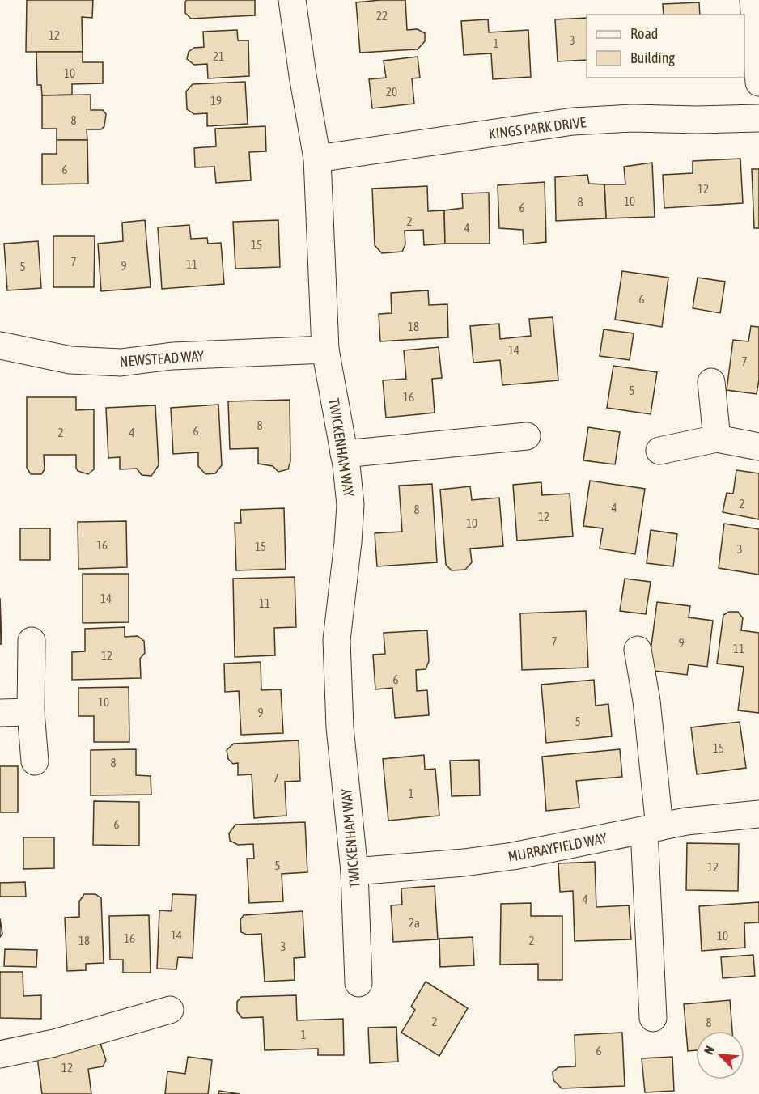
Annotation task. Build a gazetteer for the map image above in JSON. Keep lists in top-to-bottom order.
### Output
{
  "streets": {
    "street": [
      "KINGS PARK DRIVE",
      "NEWSTEAD WAY",
      "TWICKENHAM WAY",
      "MURRAYFIELD WAY"
    ]
  },
  "crossings": [
    ["KINGS PARK DRIVE", "TWICKENHAM WAY"],
    ["NEWSTEAD WAY", "TWICKENHAM WAY"],
    ["TWICKENHAM WAY", "MURRAYFIELD WAY"]
  ],
  "house_numbers": [
    "22",
    "12",
    "3",
    "1",
    "21",
    "10",
    "20",
    "19",
    "8",
    "6",
    "12",
    "10",
    "8",
    "6",
    "2",
    "4",
    "15",
    "7",
    "11",
    "9",
    "5",
    "6",
    "18",
    "14",
    "7",
    "5",
    "16",
    "8",
    "6",
    "2",
    "4",
    "2",
    "4",
    "8",
    "12",
    "10",
    "16",
    "15",
    "3",
    "14",
    "11",
    "7",
    "9",
    "11",
    "12",
    "6",
    "10",
    "9",
    "5",
    "15",
    "8",
    "7",
    "1",
    "6",
    "5",
    "12",
    "4",
    "2a",
    "14",
    "10",
    "16",
    "18",
    "2",
    "3",
    "2",
    "8",
    "1",
    "6",
    "12"
  ],
  "legend": ["Road", "Building"],
  "north": "top left"
}
